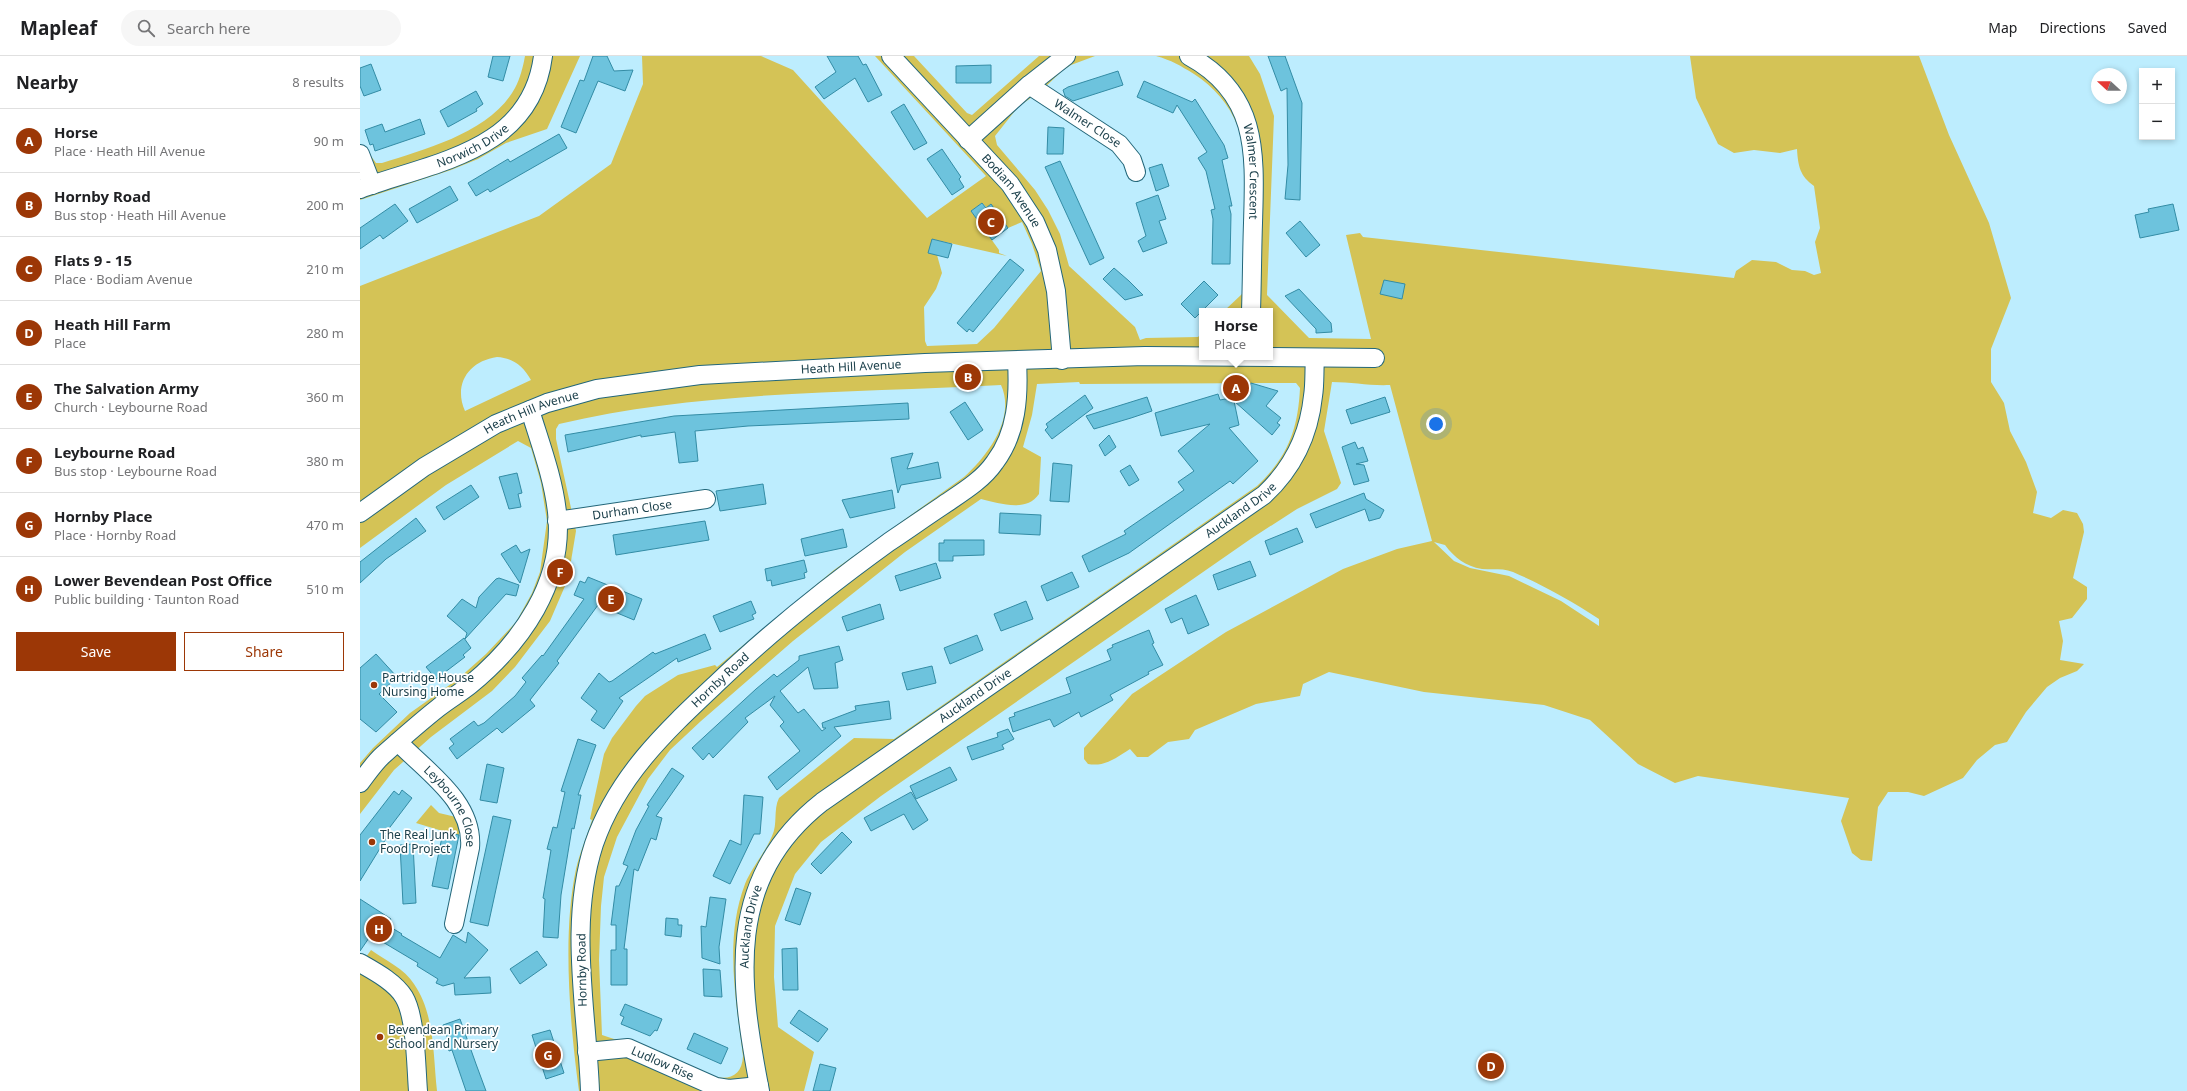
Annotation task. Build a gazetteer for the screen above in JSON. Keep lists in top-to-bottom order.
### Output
{
  "streets": {
    "street": [
      "Walmer Close",
      "Norwich Drive",
      "Walmer Crescent",
      "Bodiam Avenue",
      "Heath Hill Avenue",
      "Durham Close",
      "Auckland Drive",
      "Hornby Road",
      "Leybourne Close",
      "Ludlow Rise"
    ]
  },
  "crossings": [
    ["Bodiam Avenue", "Heath Hill Avenue"],
    ["Heath Hill Avenue", "Auckland Drive"],
    ["Heath Hill Avenue", "Hornby Road"],
    ["Auckland Drive", "Ludlow Rise"],
    ["Hornby Road", "Ludlow Rise"]
  ],
  "places": ["Partridge House Nursing Home", "The Real Junk Food Project", "Bevendean Primary School and Nursery"],
  "north": "left",
  "page": {
    "header": "Mapleaf",
    "search": "Search here",
    "nav": ["Map", "Directions", "Saved"],
    "heading": ["Nearby", "8 results"],
    "map_buttons": ["+", "−"],
    "list": [
      {
        "mark": "A",
        "name": "Horse",
        "note": "Place · Heath Hill Avenue",
        "value": "90 m"
      },
      {
        "mark": "B",
        "name": "Hornby Road",
        "note": "Bus stop · Heath Hill Avenue",
        "value": "200 m"
      },
      {
        "mark": "C",
        "name": "Flats 9 - 15",
        "note": "Place · Bodiam Avenue",
        "value": "210 m"
      },
      {
        "mark": "D",
        "name": "Heath Hill Farm",
        "note": "Place",
        "value": "280 m"
      },
      {
        "mark": "E",
        "name": "The Salvation Army",
        "note": "Church · Leybourne Road",
        "value": "360 m"
      },
      {
        "mark": "F",
        "name": "Leybourne Road",
        "note": "Bus stop · Leybourne Road",
        "value": "380 m"
      },
      {
        "mark": "G",
        "name": "Hornby Place",
        "note": "Place · Hornby Road",
        "value": "470 m"
      },
      {
        "mark": "H",
        "name": "Lower Bevendean Post Office",
        "note": "Public building · Taunton Road",
        "value": "510 m"
      }
    ],
    "pins": [
      "C",
      "B",
      "A",
      "F",
      "E",
      "H",
      "G",
      "D"
    ],
    "popup": ["Horse", "Place"],
    "buttons": ["Save", "Share"]
  }
}
